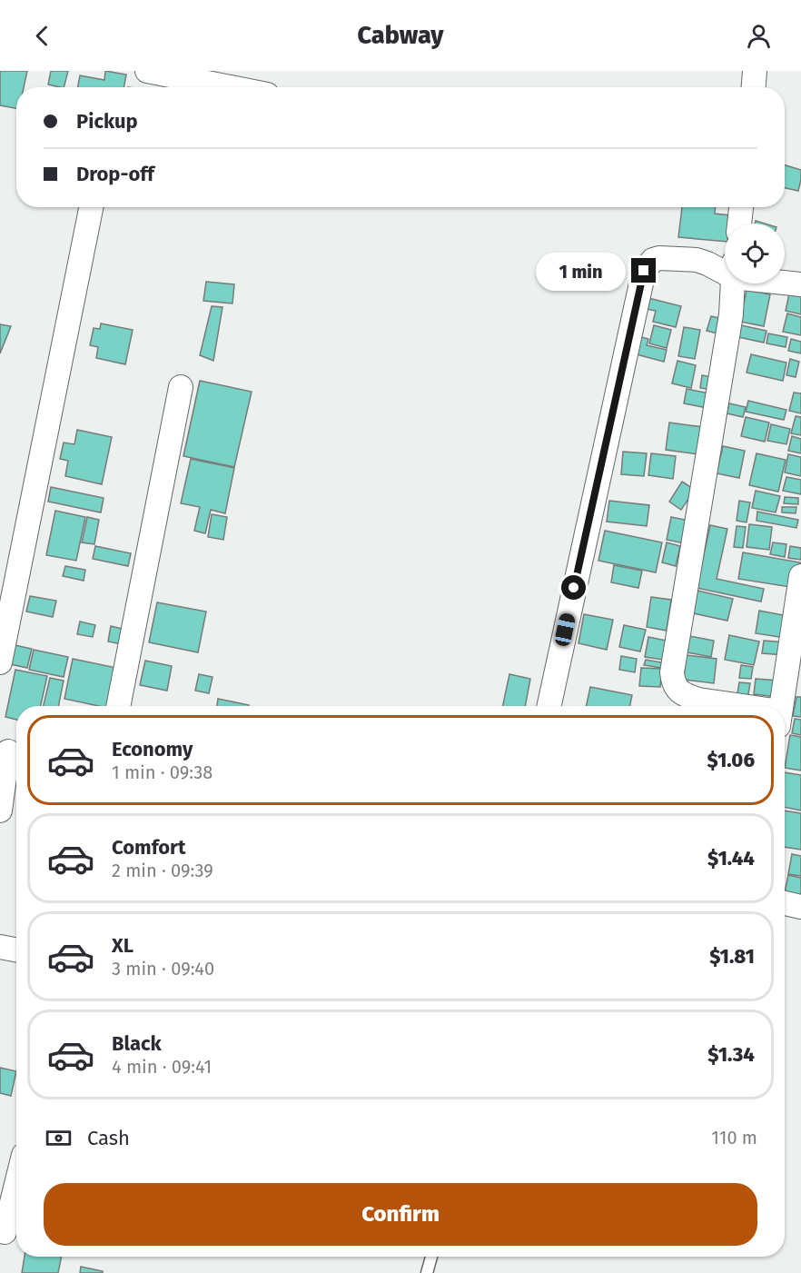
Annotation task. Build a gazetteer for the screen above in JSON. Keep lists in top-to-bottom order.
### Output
{
  "page": {
    "header": "Cabway",
    "banner": ["Pickup", "Drop-off"],
    "bubble": "1 min",
    "list": [
      {
        "name": "Economy",
        "note": "1 min · 09:38",
        "value": "$1.06"
      },
      {
        "name": "Comfort",
        "note": "2 min · 09:39",
        "value": "$1.44"
      },
      {
        "name": "XL",
        "note": "3 min · 09:40",
        "value": "$1.81"
      },
      {
        "name": "Black",
        "note": "4 min · 09:41",
        "value": "$1.34"
      }
    ],
    "pay": ["Cash", "110 m"],
    "buttons": "Confirm"
  }
}
